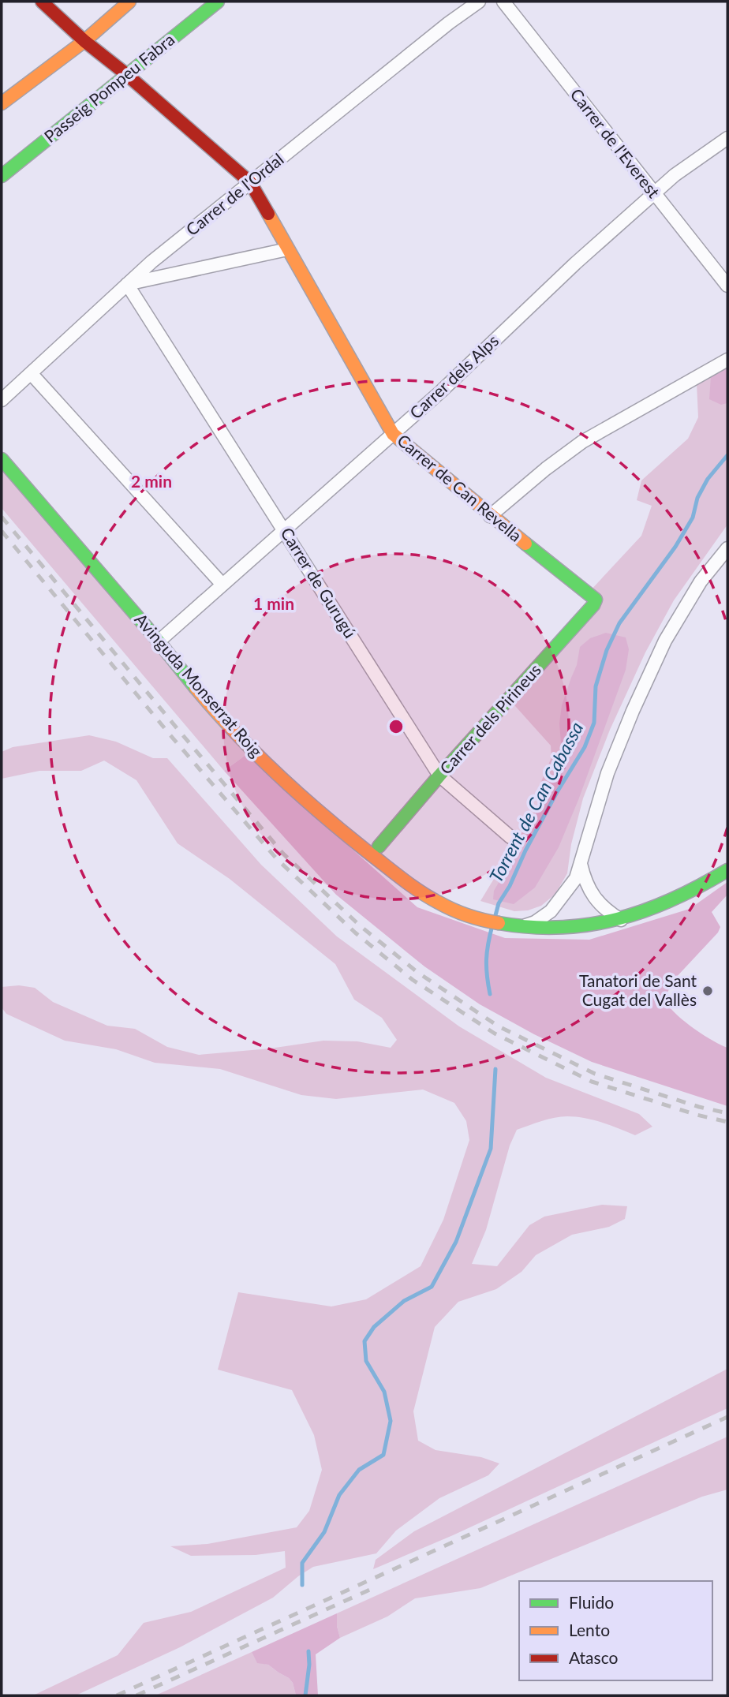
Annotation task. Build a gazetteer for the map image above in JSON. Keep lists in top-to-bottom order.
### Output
{
  "streets": {
    "street": [
      "Passeig Pompeu Fabra",
      "Carrer de l'Everest",
      "Carrer de l'Ordal",
      "Carrer dels Alps",
      "Carrer de Can Revella",
      "Carrer de Gurugú",
      "Avinguda Monserrat Roig",
      "Carrer dels Pirineus"
    ]
  },
  "crossings": [
    ["Passeig Pompeu Fabra", "Carrer de Can Revella"],
    ["Carrer de l'Everest", "Carrer dels Alps"],
    ["Carrer de l'Ordal", "Carrer de Can Revella"],
    ["Carrer de l'Ordal", "Carrer de Gurugú"],
    ["Carrer dels Alps", "Carrer de Can Revella"],
    ["Carrer dels Alps", "Carrer de Gurugú"],
    ["Carrer dels Alps", "Avinguda Monserrat Roig"],
    ["Carrer de Can Revella", "Carrer dels Pirineus"],
    ["Carrer de Gurugú", "Carrer dels Pirineus"]
  ],
  "water": ["Torrent de Can Cabassa"],
  "places": ["Tanatori de Sant Cugat del Vallès"],
  "legend": ["Fluido", "Lento", "Atasco"],
  "rings": ["2 min", "1 min"]
}
